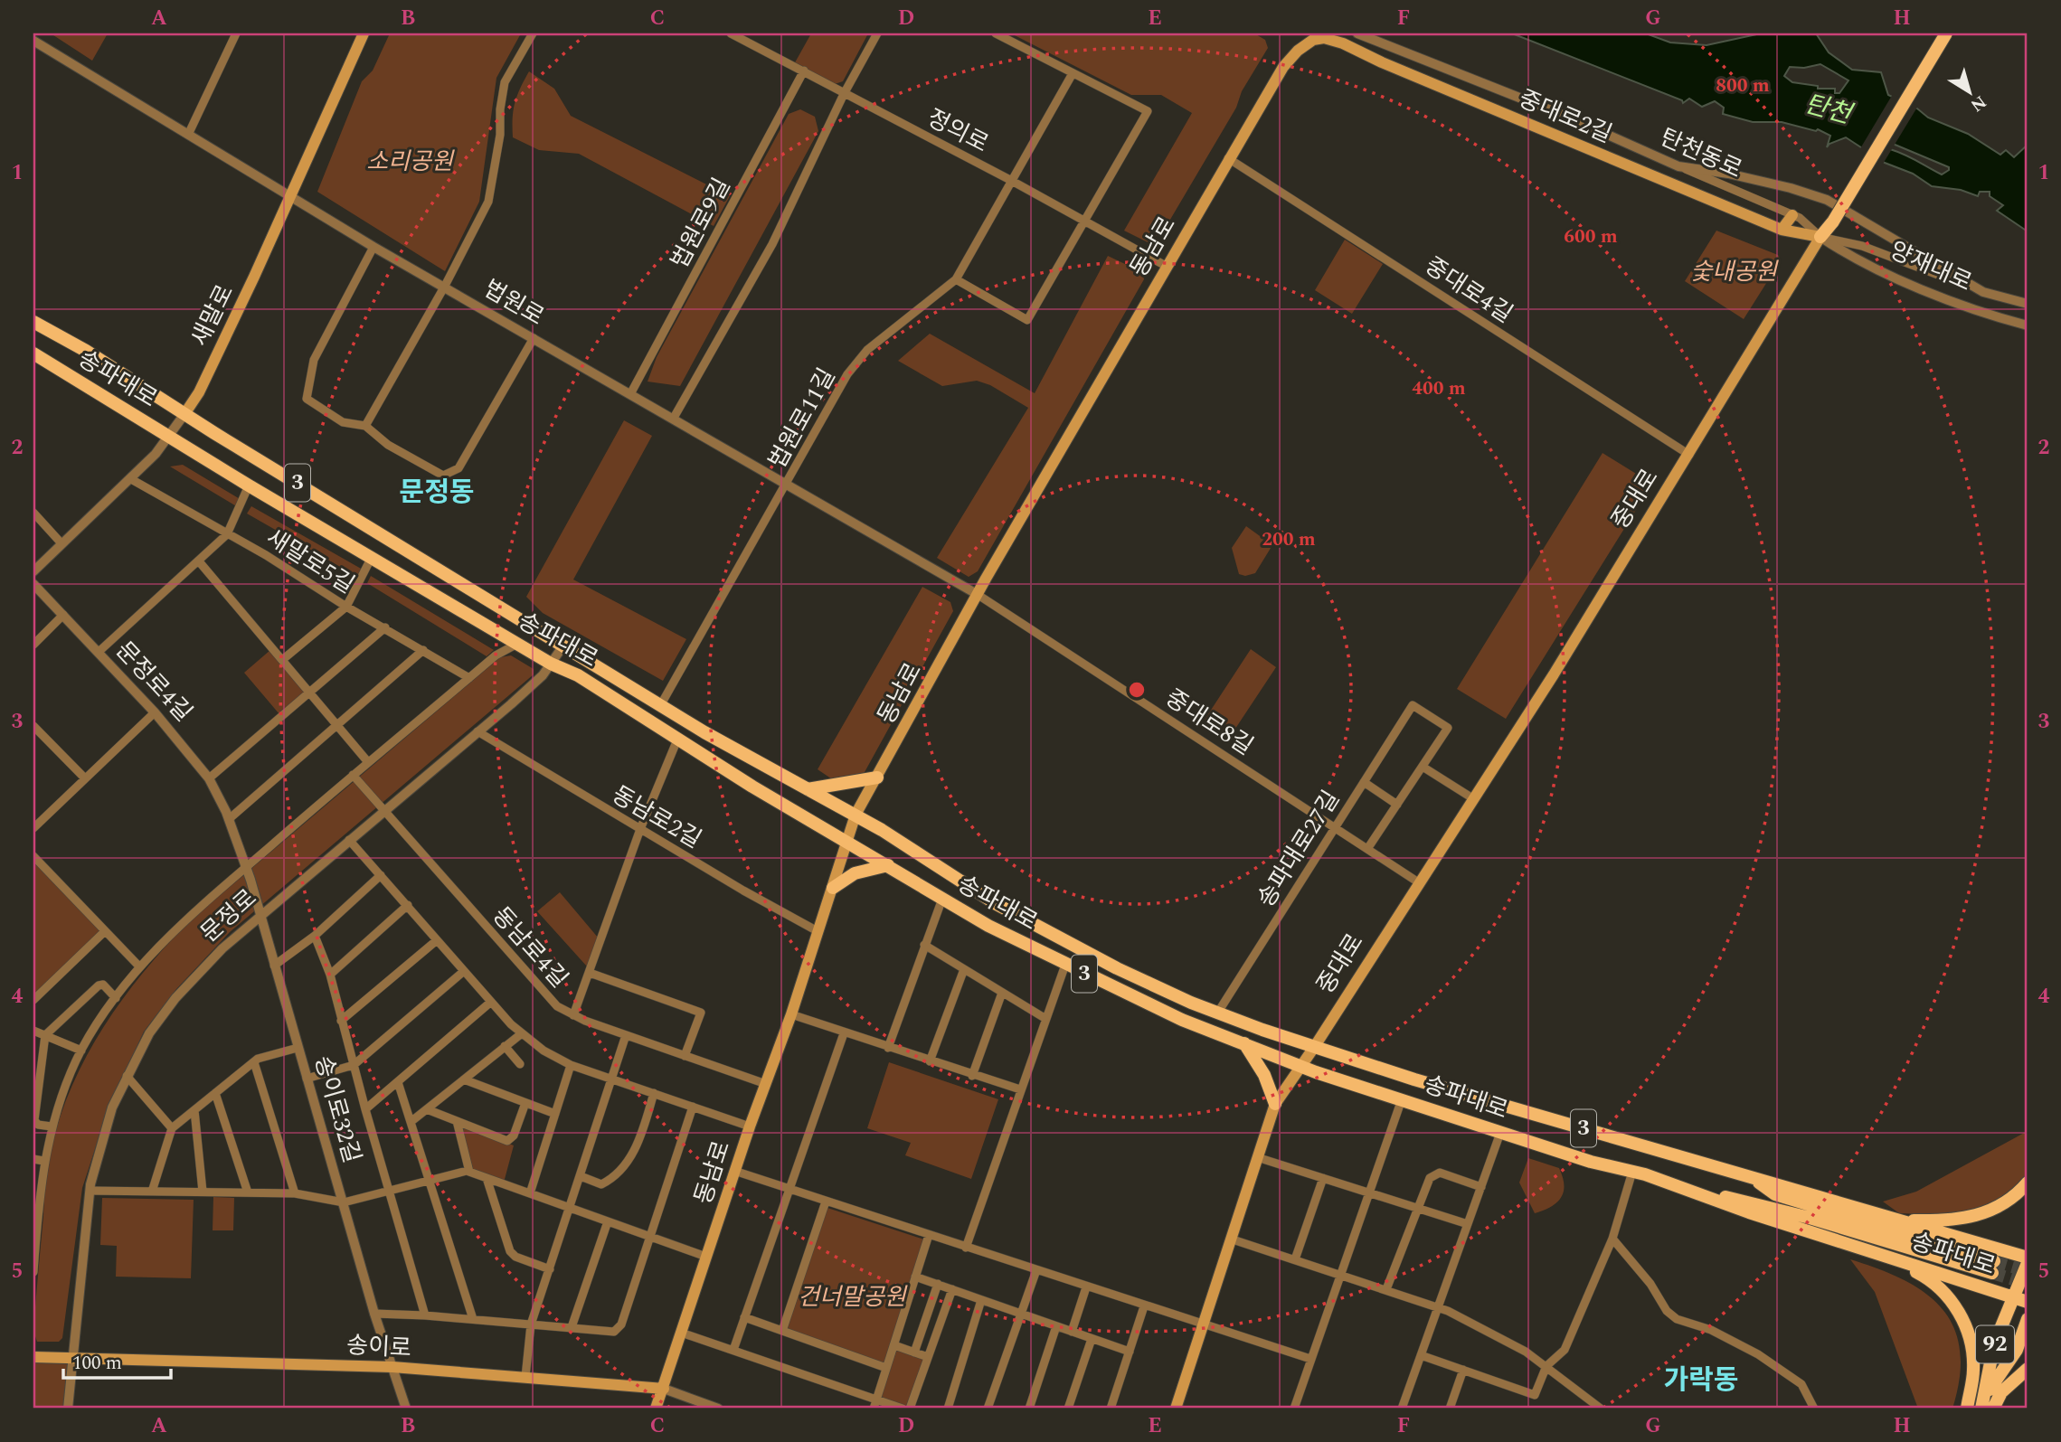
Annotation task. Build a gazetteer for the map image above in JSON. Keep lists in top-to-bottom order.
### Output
{
  "streets": {
    "main road": [
      "중대로2길",
      "동남로",
      "새말로",
      "송파대로",
      "3",
      "중대로",
      "92",
      "송이로"
    ],
    "street": [
      "정의로",
      "탄천동로",
      "법원로9길",
      "양재대로",
      "중대로4길",
      "법원로",
      "법원로11길",
      "새말로5길",
      "문정로4길",
      "중대로8길",
      "동남로2길",
      "송파대로27길",
      "문정로",
      "동남로4길",
      "송이로32길"
    ]
  },
  "crossings": [
    ["중대로2길", "탄천동로"],
    ["중대로2길", "동남로"],
    ["중대로2길", "양재대로"],
    ["중대로2길", "중대로"],
    ["정의로", "법원로9길"],
    ["정의로", "동남로"],
    ["정의로", "법원로11길"],
    ["탄천동로", "양재대로"],
    ["탄천동로", "중대로"],
    ["법원로9길", "법원로"],
    ["동남로", "중대로4길"],
    ["동남로", "법원로"],
    ["동남로", "송파대로"],
    ["동남로", "중대로8길"],
    ["동남로", "동남로2길"],
    ["동남로", "동남로4길"],
    ["동남로", "송이로"],
    ["양재대로", "중대로"],
    ["중대로4길", "중대로"],
    ["법원로", "새말로"],
    ["법원로", "법원로11길"],
    ["법원로", "중대로8길"],
    ["새말로", "송파대로"],
    ["새말로", "새말로5길"],
    ["송파대로", "법원로11길"],
    ["송파대로", "3"],
    ["송파대로", "중대로"],
    ["송파대로", "송파대로27길"],
    ["송파대로", "문정로"],
    ["송파대로", "92"],
    ["중대로", "중대로8길"],
    ["문정로4길", "문정로"],
    ["문정로4길", "송이로32길"],
    ["중대로8길", "송파대로27길"],
    ["동남로2길", "문정로"],
    ["문정로", "동남로4길"],
    ["문정로", "송이로32길"],
    ["문정로", "송이로"],
    ["송이로32길", "송이로"]
  ],
  "districts": ["문정동", "가락동"],
  "water": ["탄천"],
  "parks": ["소리공원", "숯내공원", "건너말공원"],
  "scale_bar": "100 m",
  "north": "bottom right",
  "grid": {
    "columns": [
      "A",
      "B",
      "C",
      "D",
      "E",
      "F",
      "G",
      "H"
    ],
    "rows": [
      "1",
      "2",
      "3",
      "4",
      "5"
    ]
  },
  "rings": [
    "800 m",
    "600 m",
    "400 m",
    "200 m"
  ]
}
